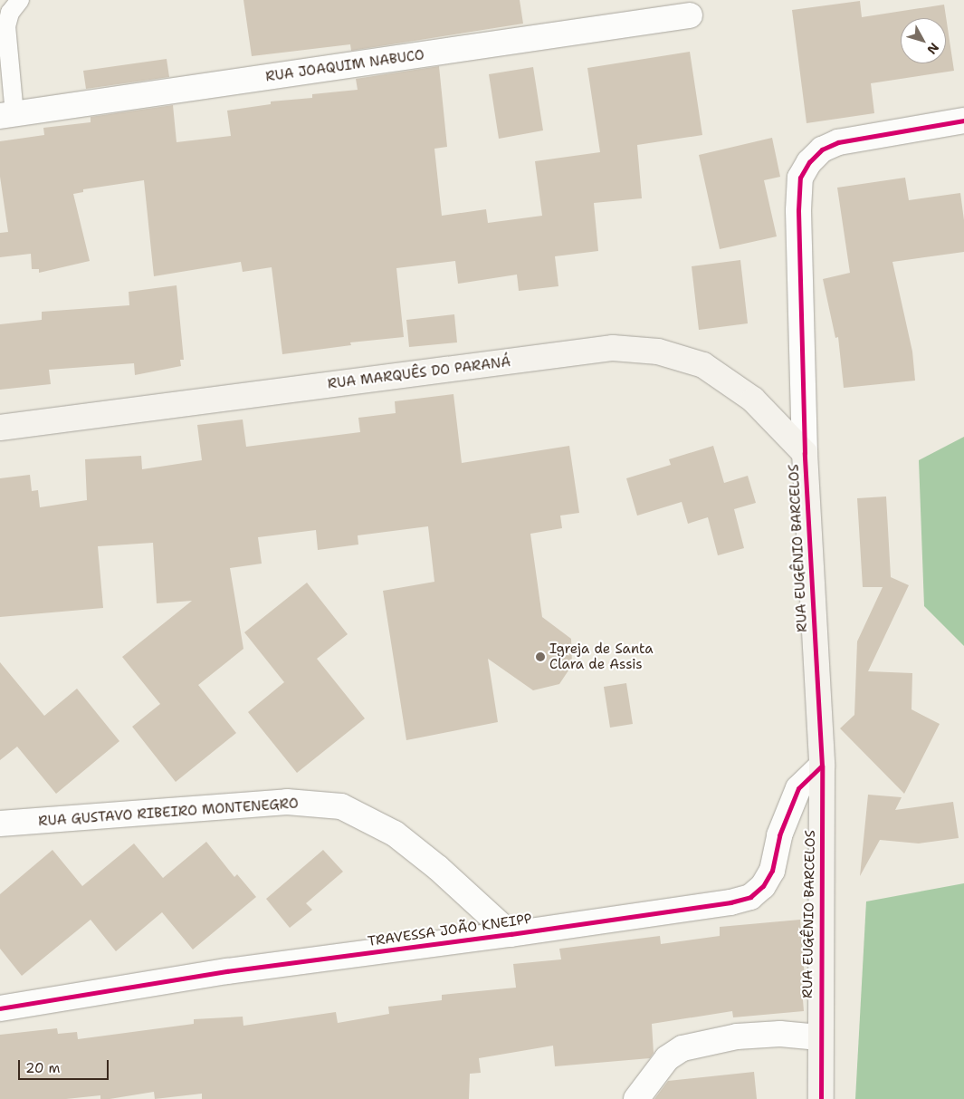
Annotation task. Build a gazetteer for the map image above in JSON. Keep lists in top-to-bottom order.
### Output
{
  "streets": {
    "street": [
      "RUA JOAQUIM NABUCO",
      "RUA MARQUÊS DO PARANÁ",
      "RUA EUGÊNIO BARCELOS",
      "RUA GUSTAVO RIBEIRO MONTENEGRO",
      "TRAVESSA JOÃO KNEIPP"
    ]
  },
  "crossings": [
    ["RUA MARQUÊS DO PARANÁ", "RUA EUGÊNIO BARCELOS"],
    ["RUA EUGÊNIO BARCELOS", "TRAVESSA JOÃO KNEIPP"],
    ["RUA GUSTAVO RIBEIRO MONTENEGRO", "TRAVESSA JOÃO KNEIPP"]
  ],
  "places": ["Igreja de Santa Clara de Assis"],
  "scale_bar": "20 m",
  "north": "bottom right"
}
